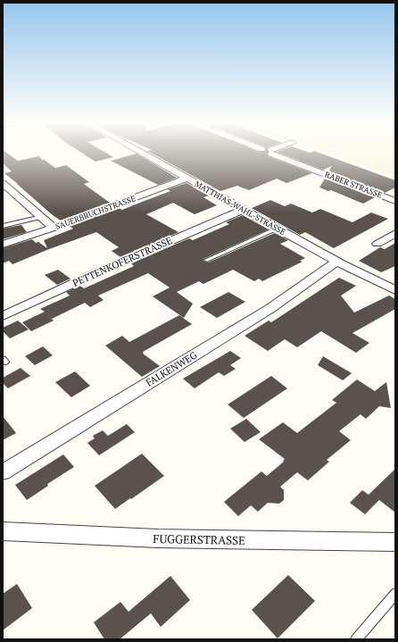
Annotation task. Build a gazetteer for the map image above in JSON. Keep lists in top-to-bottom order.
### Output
{
  "streets": {
    "street": [
      "RABER STRASSE",
      "MATTHIAS-WAHL-STRASSE",
      "SAUERBRUCHSTRASSE",
      "PETTENKOFERSTRASSE",
      "FALKENWEG",
      "FUGGERSTRASSE"
    ]
  },
  "crossings": [
    ["MATTHIAS-WAHL-STRASSE", "SAUERBRUCHSTRASSE"],
    ["MATTHIAS-WAHL-STRASSE", "PETTENKOFERSTRASSE"],
    ["MATTHIAS-WAHL-STRASSE", "FALKENWEG"]
  ]
}
